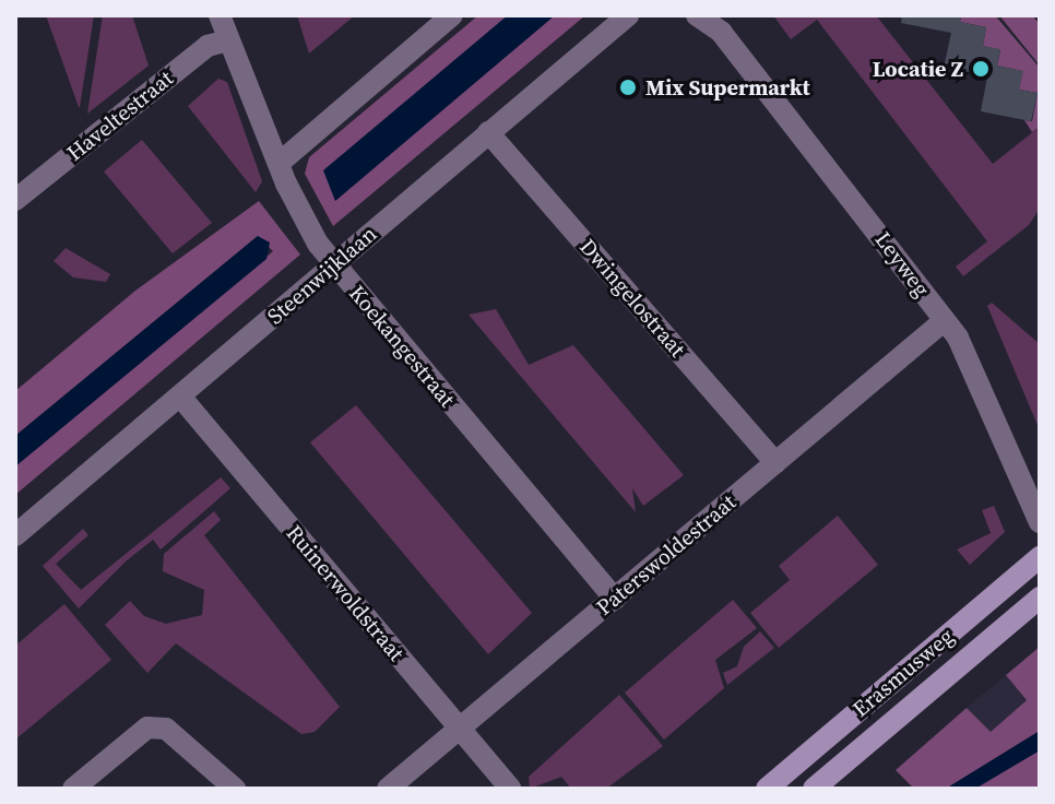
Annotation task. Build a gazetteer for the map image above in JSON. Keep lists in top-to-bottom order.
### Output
{
  "streets": {
    "main road": ["Erasmusweg"],
    "street": [
      "Haveltestraat",
      "Leyweg",
      "Steenwijklaan",
      "Dwingelostraat",
      "Koekangestraat",
      "Paterswoldestraat",
      "Ruinerwoldstraat"
    ]
  },
  "crossings": [
    ["Haveltestraat", "Koekangestraat"],
    ["Leyweg", "Paterswoldestraat"],
    ["Steenwijklaan", "Dwingelostraat"],
    ["Steenwijklaan", "Koekangestraat"],
    ["Steenwijklaan", "Ruinerwoldstraat"],
    ["Dwingelostraat", "Paterswoldestraat"],
    ["Koekangestraat", "Paterswoldestraat"],
    ["Paterswoldestraat", "Ruinerwoldstraat"]
  ],
  "places": ["Locatie Z", "Mix Supermarkt"]
}
